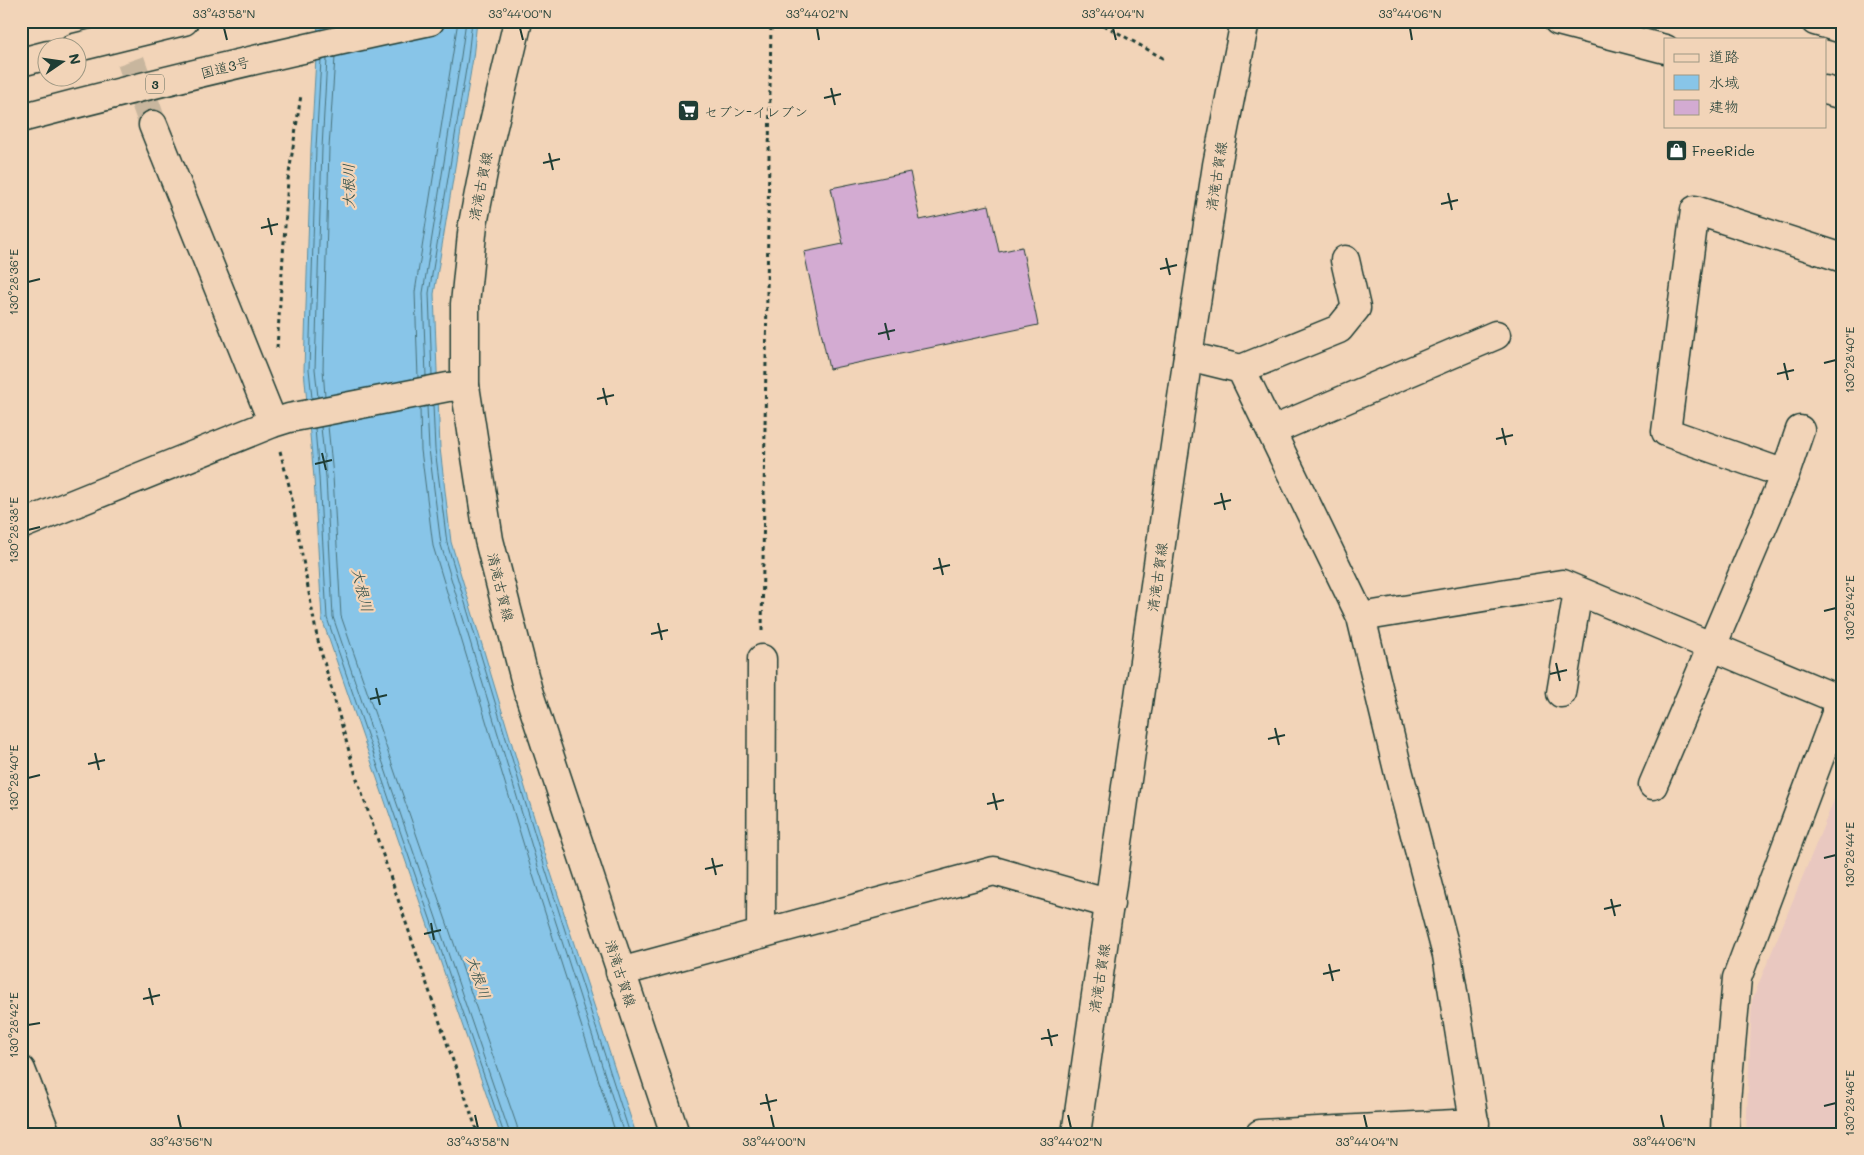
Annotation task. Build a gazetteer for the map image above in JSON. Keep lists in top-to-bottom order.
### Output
{
  "streets": {
    "main road": ["国道3号", "3", "清滝古賀線"]
  },
  "water": ["大根川"],
  "places": {
    "supermarket": ["セブン-イレブン"],
    "shop": ["FreeRide"]
  },
  "legend": ["道路", "水域", "建物"],
  "north": "right",
  "coordinates": [
    "33°43'58\"N",
    "33°44'00\"N",
    "33°44'02\"N",
    "33°44'04\"N",
    "33°44'06\"N",
    "130°28'36\"E",
    "130°28'40\"E",
    "130°28'38\"E",
    "130°28'42\"E",
    "130°28'44\"E",
    "130°28'46\"E",
    "33°43'56\"N"
  ]
}
